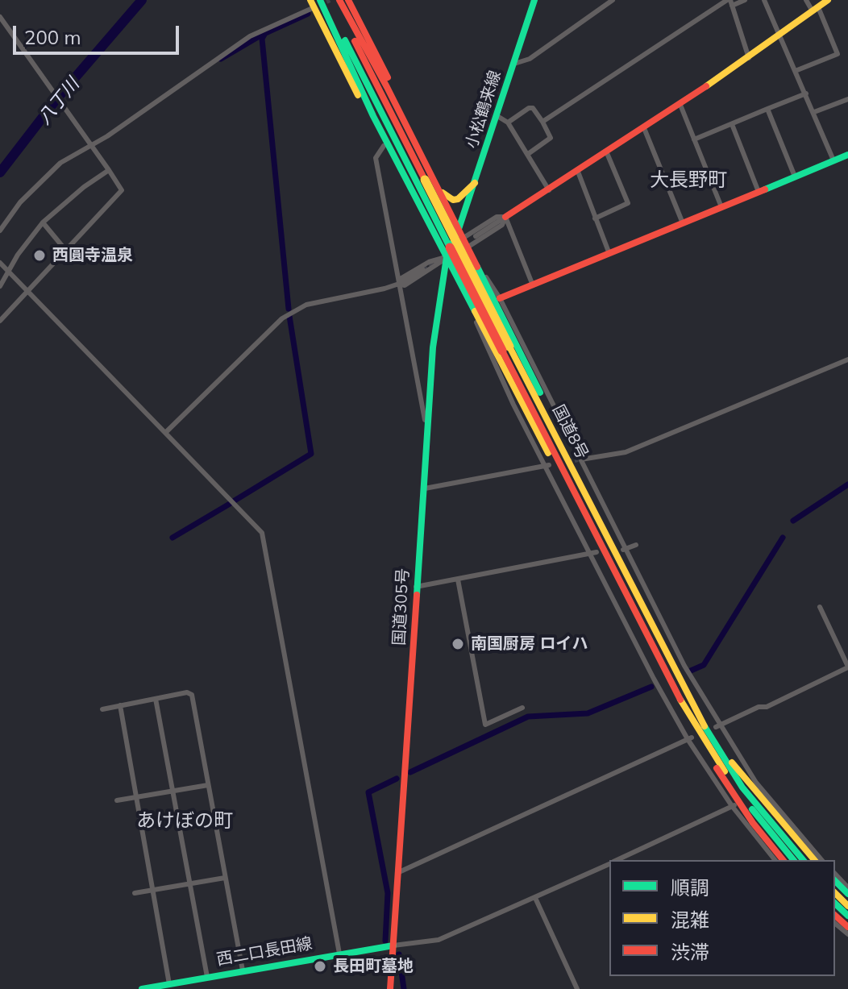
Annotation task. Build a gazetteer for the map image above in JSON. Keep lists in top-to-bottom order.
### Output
{
  "streets": {
    "main road": [
      "小松鶴来線",
      "国道8号",
      "国道305号",
      "西二口長田線"
    ]
  },
  "crossings": [
    ["小松鶴来線", "国道305号"],
    ["国道305号", "西二口長田線"]
  ],
  "districts": ["大長野町", "あけぼの町"],
  "water": ["八丁川"],
  "places": ["西圓寺温泉", "南国厨房 ロイハ", "長田町墓地"],
  "legend": ["順調", "混雑", "渋滞"],
  "scale_bar": "200 m"
}
